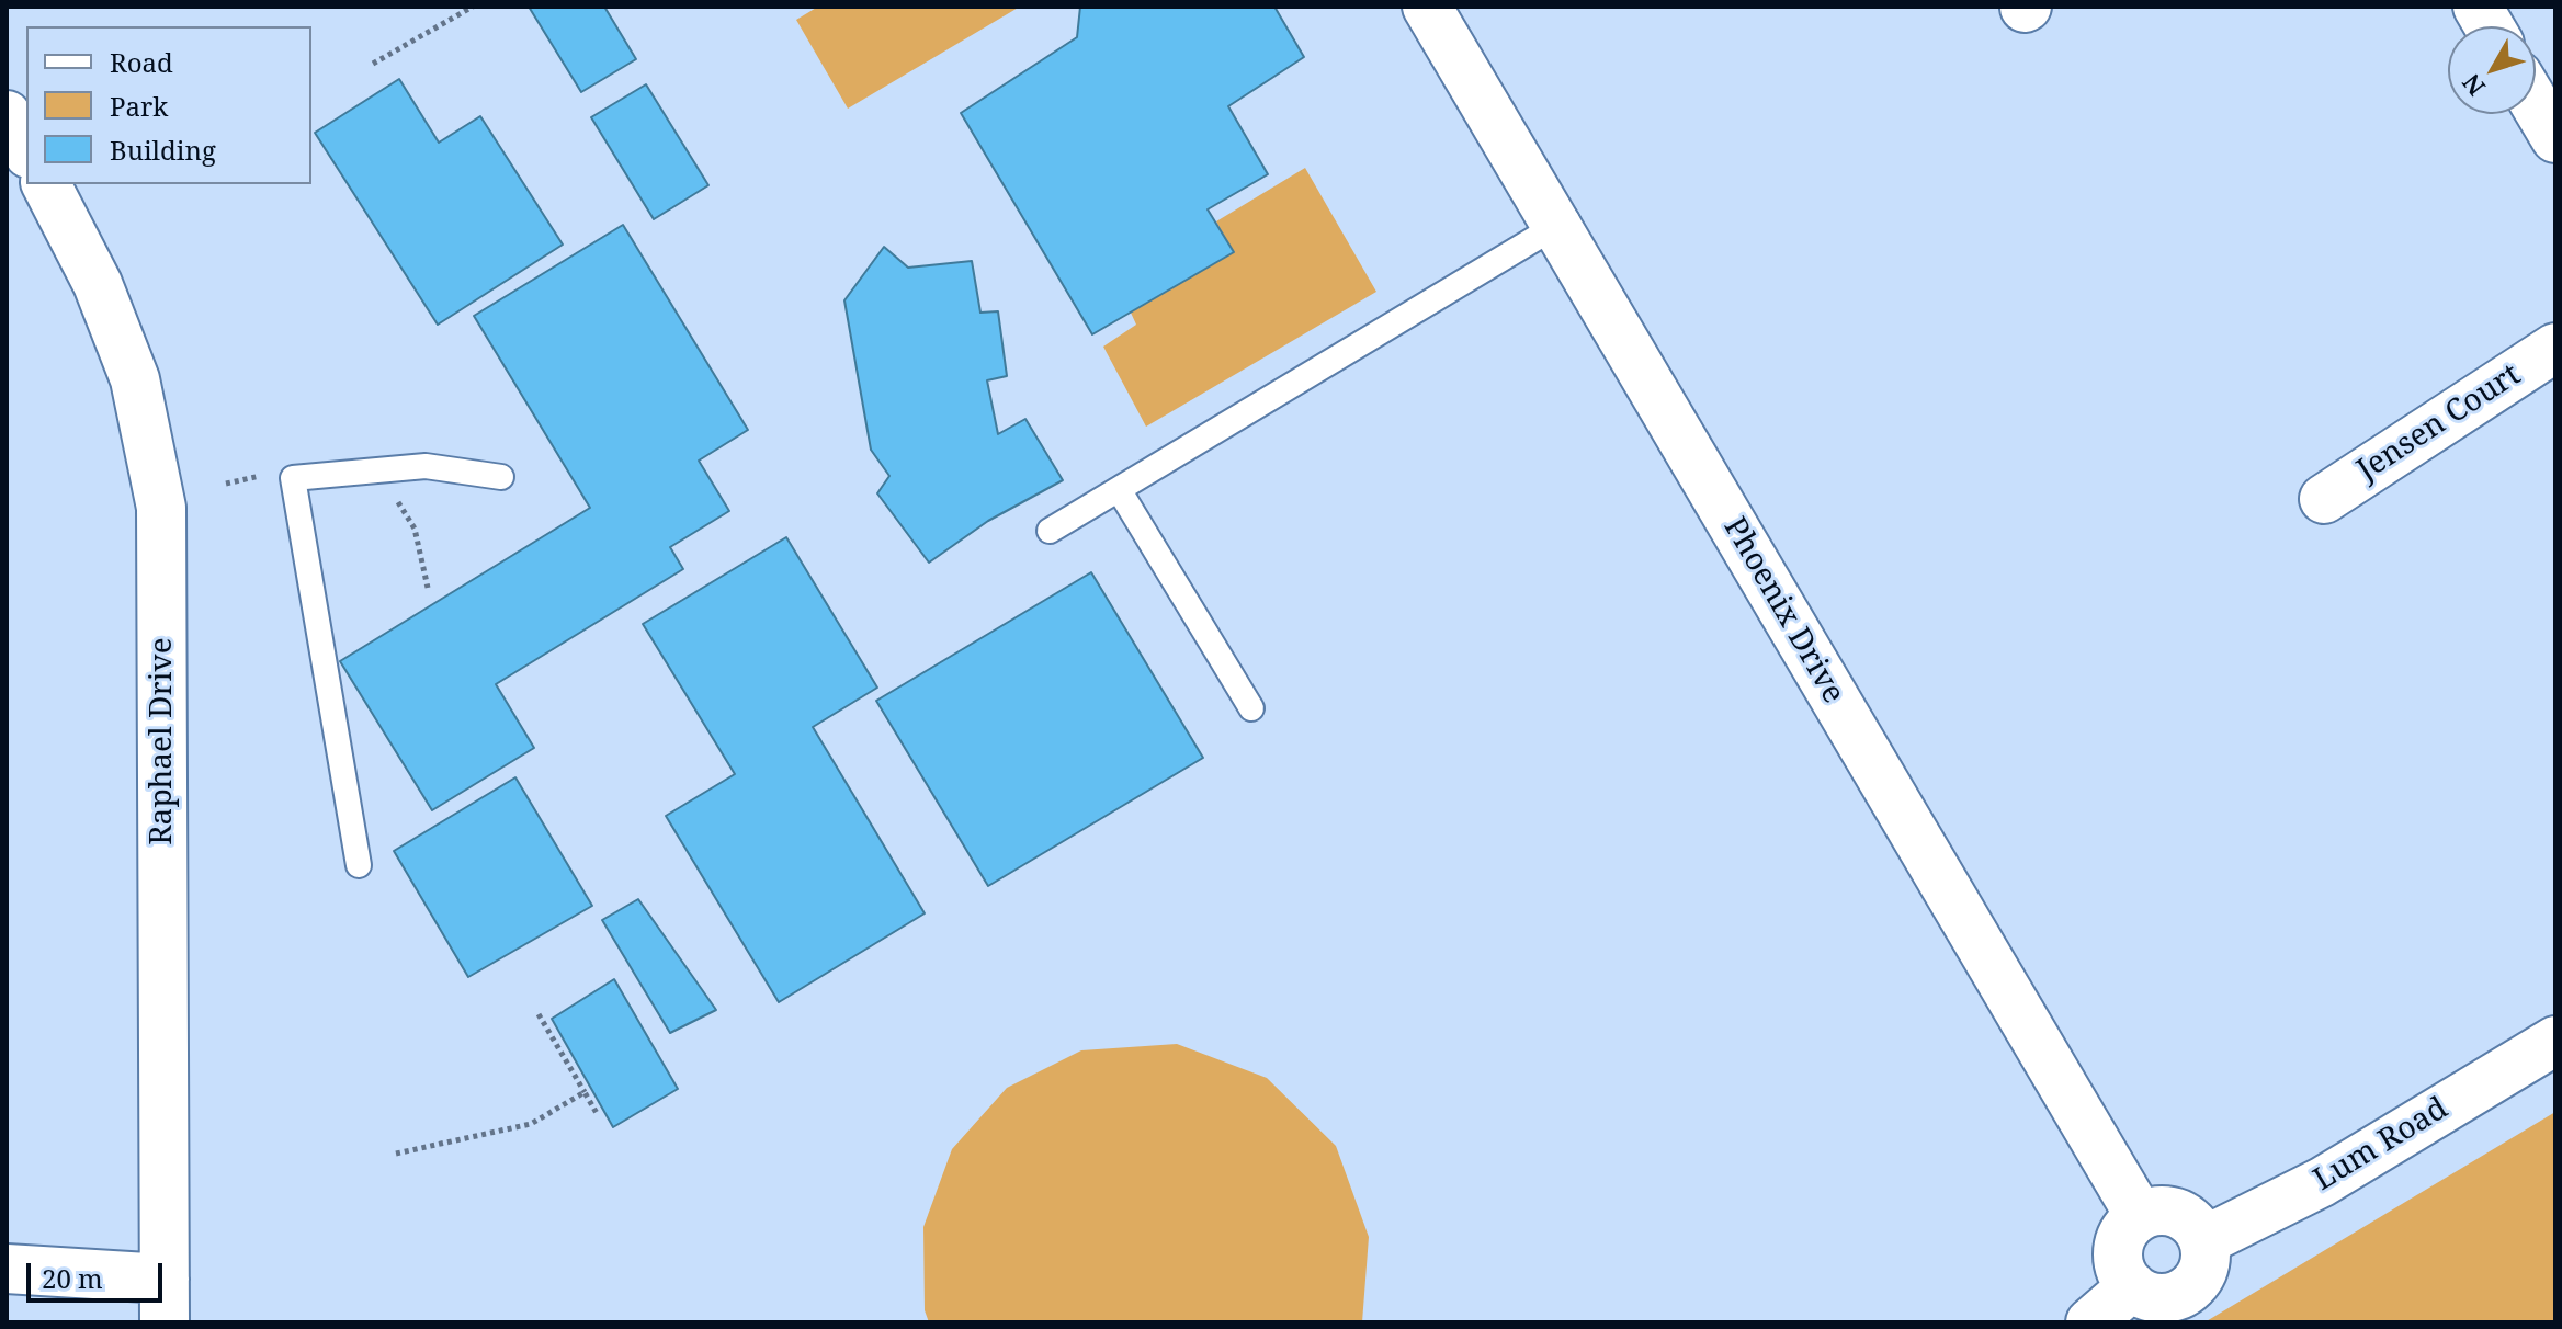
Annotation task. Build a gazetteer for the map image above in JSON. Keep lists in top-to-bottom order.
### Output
{
  "streets": {
    "street": [
      "Jensen Court",
      "Phoenix Drive",
      "Raphael Drive",
      "Lum Road"
    ]
  },
  "crossings": [
    ["Phoenix Drive", "Lum Road"]
  ],
  "legend": ["Road", "Park", "Building"],
  "scale_bar": "20 m",
  "north": "bottom left"
}
